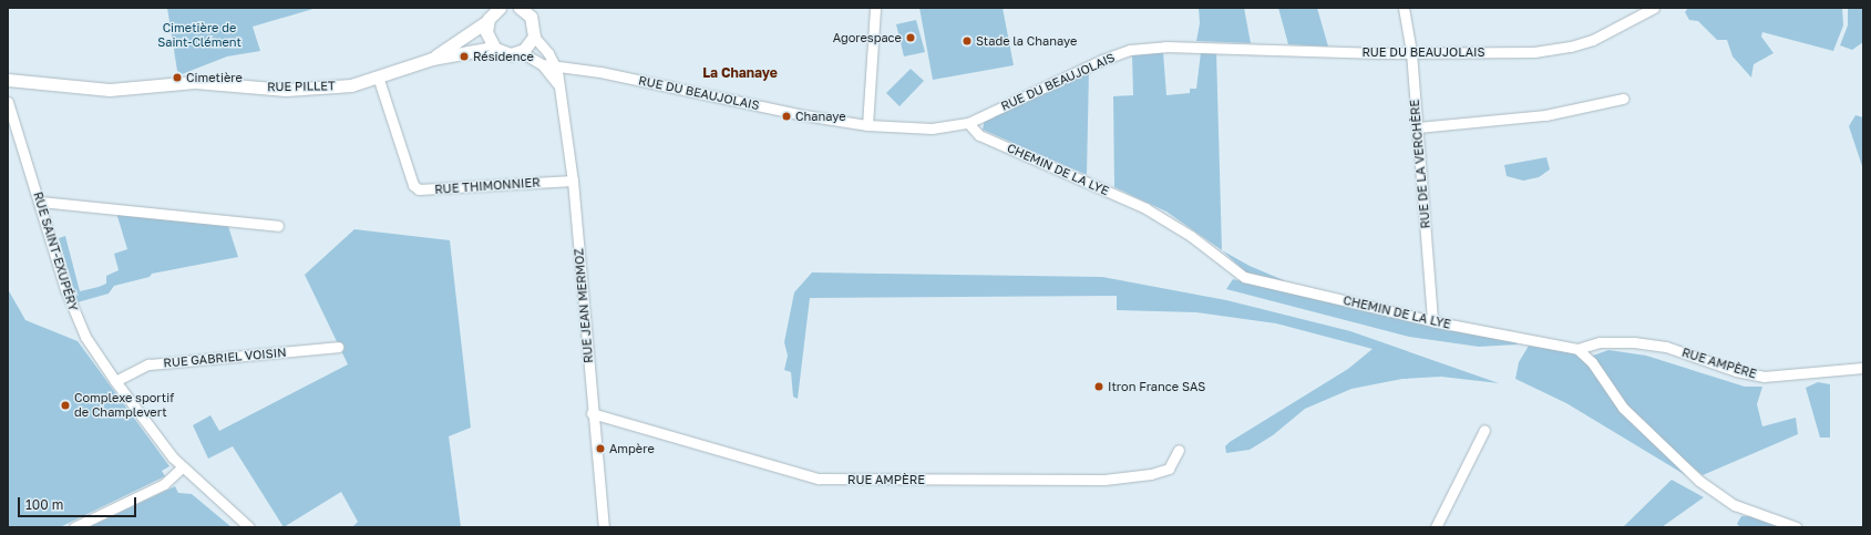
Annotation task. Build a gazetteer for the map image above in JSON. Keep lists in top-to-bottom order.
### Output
{
  "streets": {
    "street": [
      "RUE DU BEAUJOLAIS",
      "RUE PILLET",
      "RUE DE LA VERCHÈRE",
      "CHEMIN DE LA LYE",
      "RUE THIMONNIER",
      "RUE SAINT-EXUPÉRY",
      "RUE JEAN MERMOZ",
      "RUE GABRIEL VOISIN",
      "RUE AMPÈRE"
    ]
  },
  "crossings": [
    ["RUE DU BEAUJOLAIS", "RUE DE LA VERCHÈRE"],
    ["RUE DU BEAUJOLAIS", "CHEMIN DE LA LYE"],
    ["RUE DU BEAUJOLAIS", "RUE JEAN MERMOZ"],
    ["RUE PILLET", "RUE THIMONNIER"],
    ["RUE DE LA VERCHÈRE", "CHEMIN DE LA LYE"],
    ["CHEMIN DE LA LYE", "RUE AMPÈRE"],
    ["RUE THIMONNIER", "RUE JEAN MERMOZ"],
    ["RUE SAINT-EXUPÉRY", "RUE GABRIEL VOISIN"],
    ["RUE JEAN MERMOZ", "RUE AMPÈRE"]
  ],
  "districts": ["La Chanaye"],
  "parks": ["Cimetière de Saint-Clément"],
  "places": [
    "Agorespace",
    "Stade la Chanaye",
    "Résidence",
    "Cimetière",
    "Chanaye",
    "Itron France SAS",
    "Complexe sportif de Champlevert",
    "Ampère"
  ],
  "scale_bar": "100 m"
}
